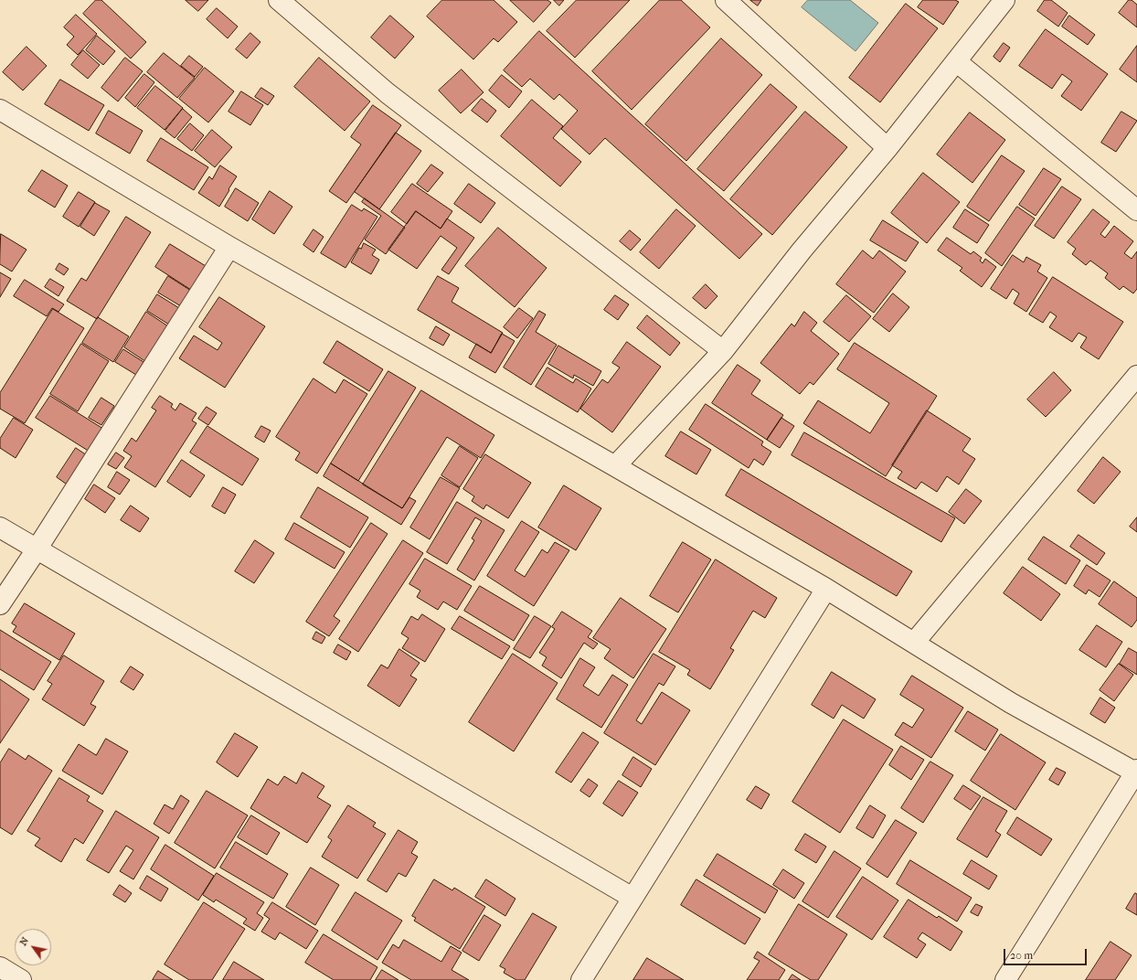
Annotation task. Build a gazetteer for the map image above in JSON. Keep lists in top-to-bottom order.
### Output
{
  "scale_bar": "20 m",
  "north": "top left"
}
